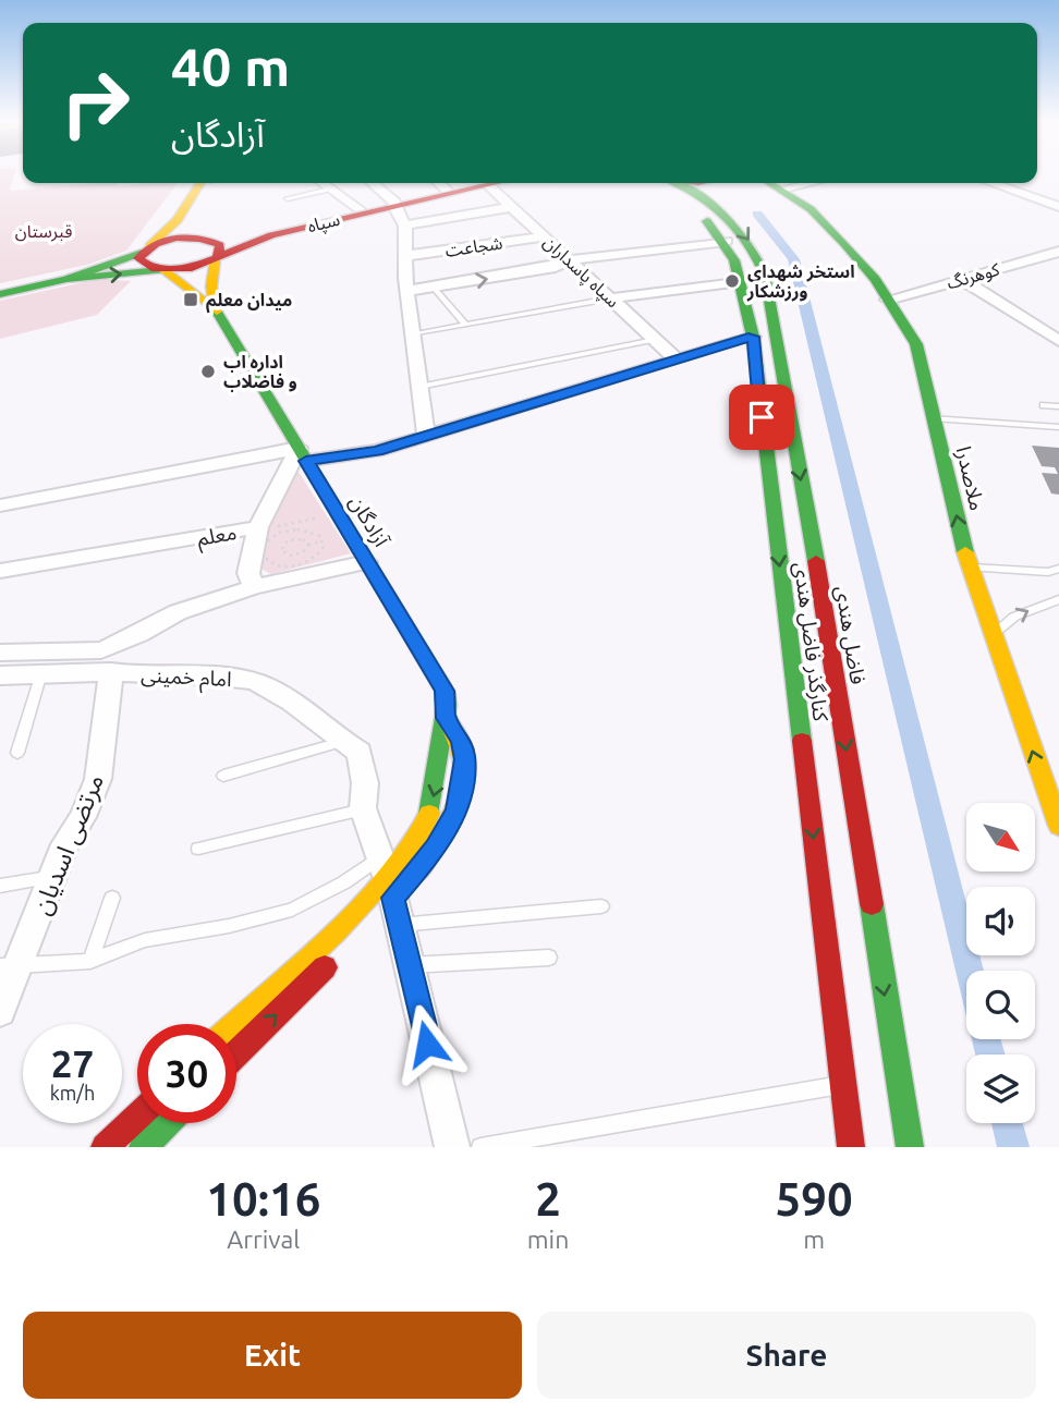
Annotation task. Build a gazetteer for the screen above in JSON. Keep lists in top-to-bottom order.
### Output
{
  "streets": {
    "main road": [
      "سپاه",
      "ملاصدرا",
      "آزادگان",
      "فاضل هندی",
      "کنارگذر فاضل هندی"
    ],
    "street": [
      "شجاعت",
      "سپاه پاسداران",
      "کوهرنگ",
      "معلم",
      "امام خمینی",
      "مرتضی اسدیان"
    ]
  },
  "crossings": [
    ["شجاعت", "سپاه پاسداران"],
    ["کوهرنگ", "ملاصدرا"],
    ["آزادگان", "امام خمینی"],
    ["امام خمینی", "مرتضی اسدیان"]
  ],
  "one_way": ["ملاصدرا", "فاضل هندی", "کنارگذر فاضل هندی"],
  "parks": ["قبرستان"],
  "places": {
    "other": ["استخر شهدای ورزشکار", "اداره اب و فاضلاب"],
    "transit": ["میدان معلم"]
  },
  "north": "bottom right",
  "page": {
    "turn": ["40 m", "آزادگان"],
    "speed": "27 km/h",
    "limit": "30",
    "eta": [
      "10:16",
      "Arrival",
      "2",
      "min",
      "590",
      "m"
    ],
    "buttons": ["Exit", "Share"]
  }
}
